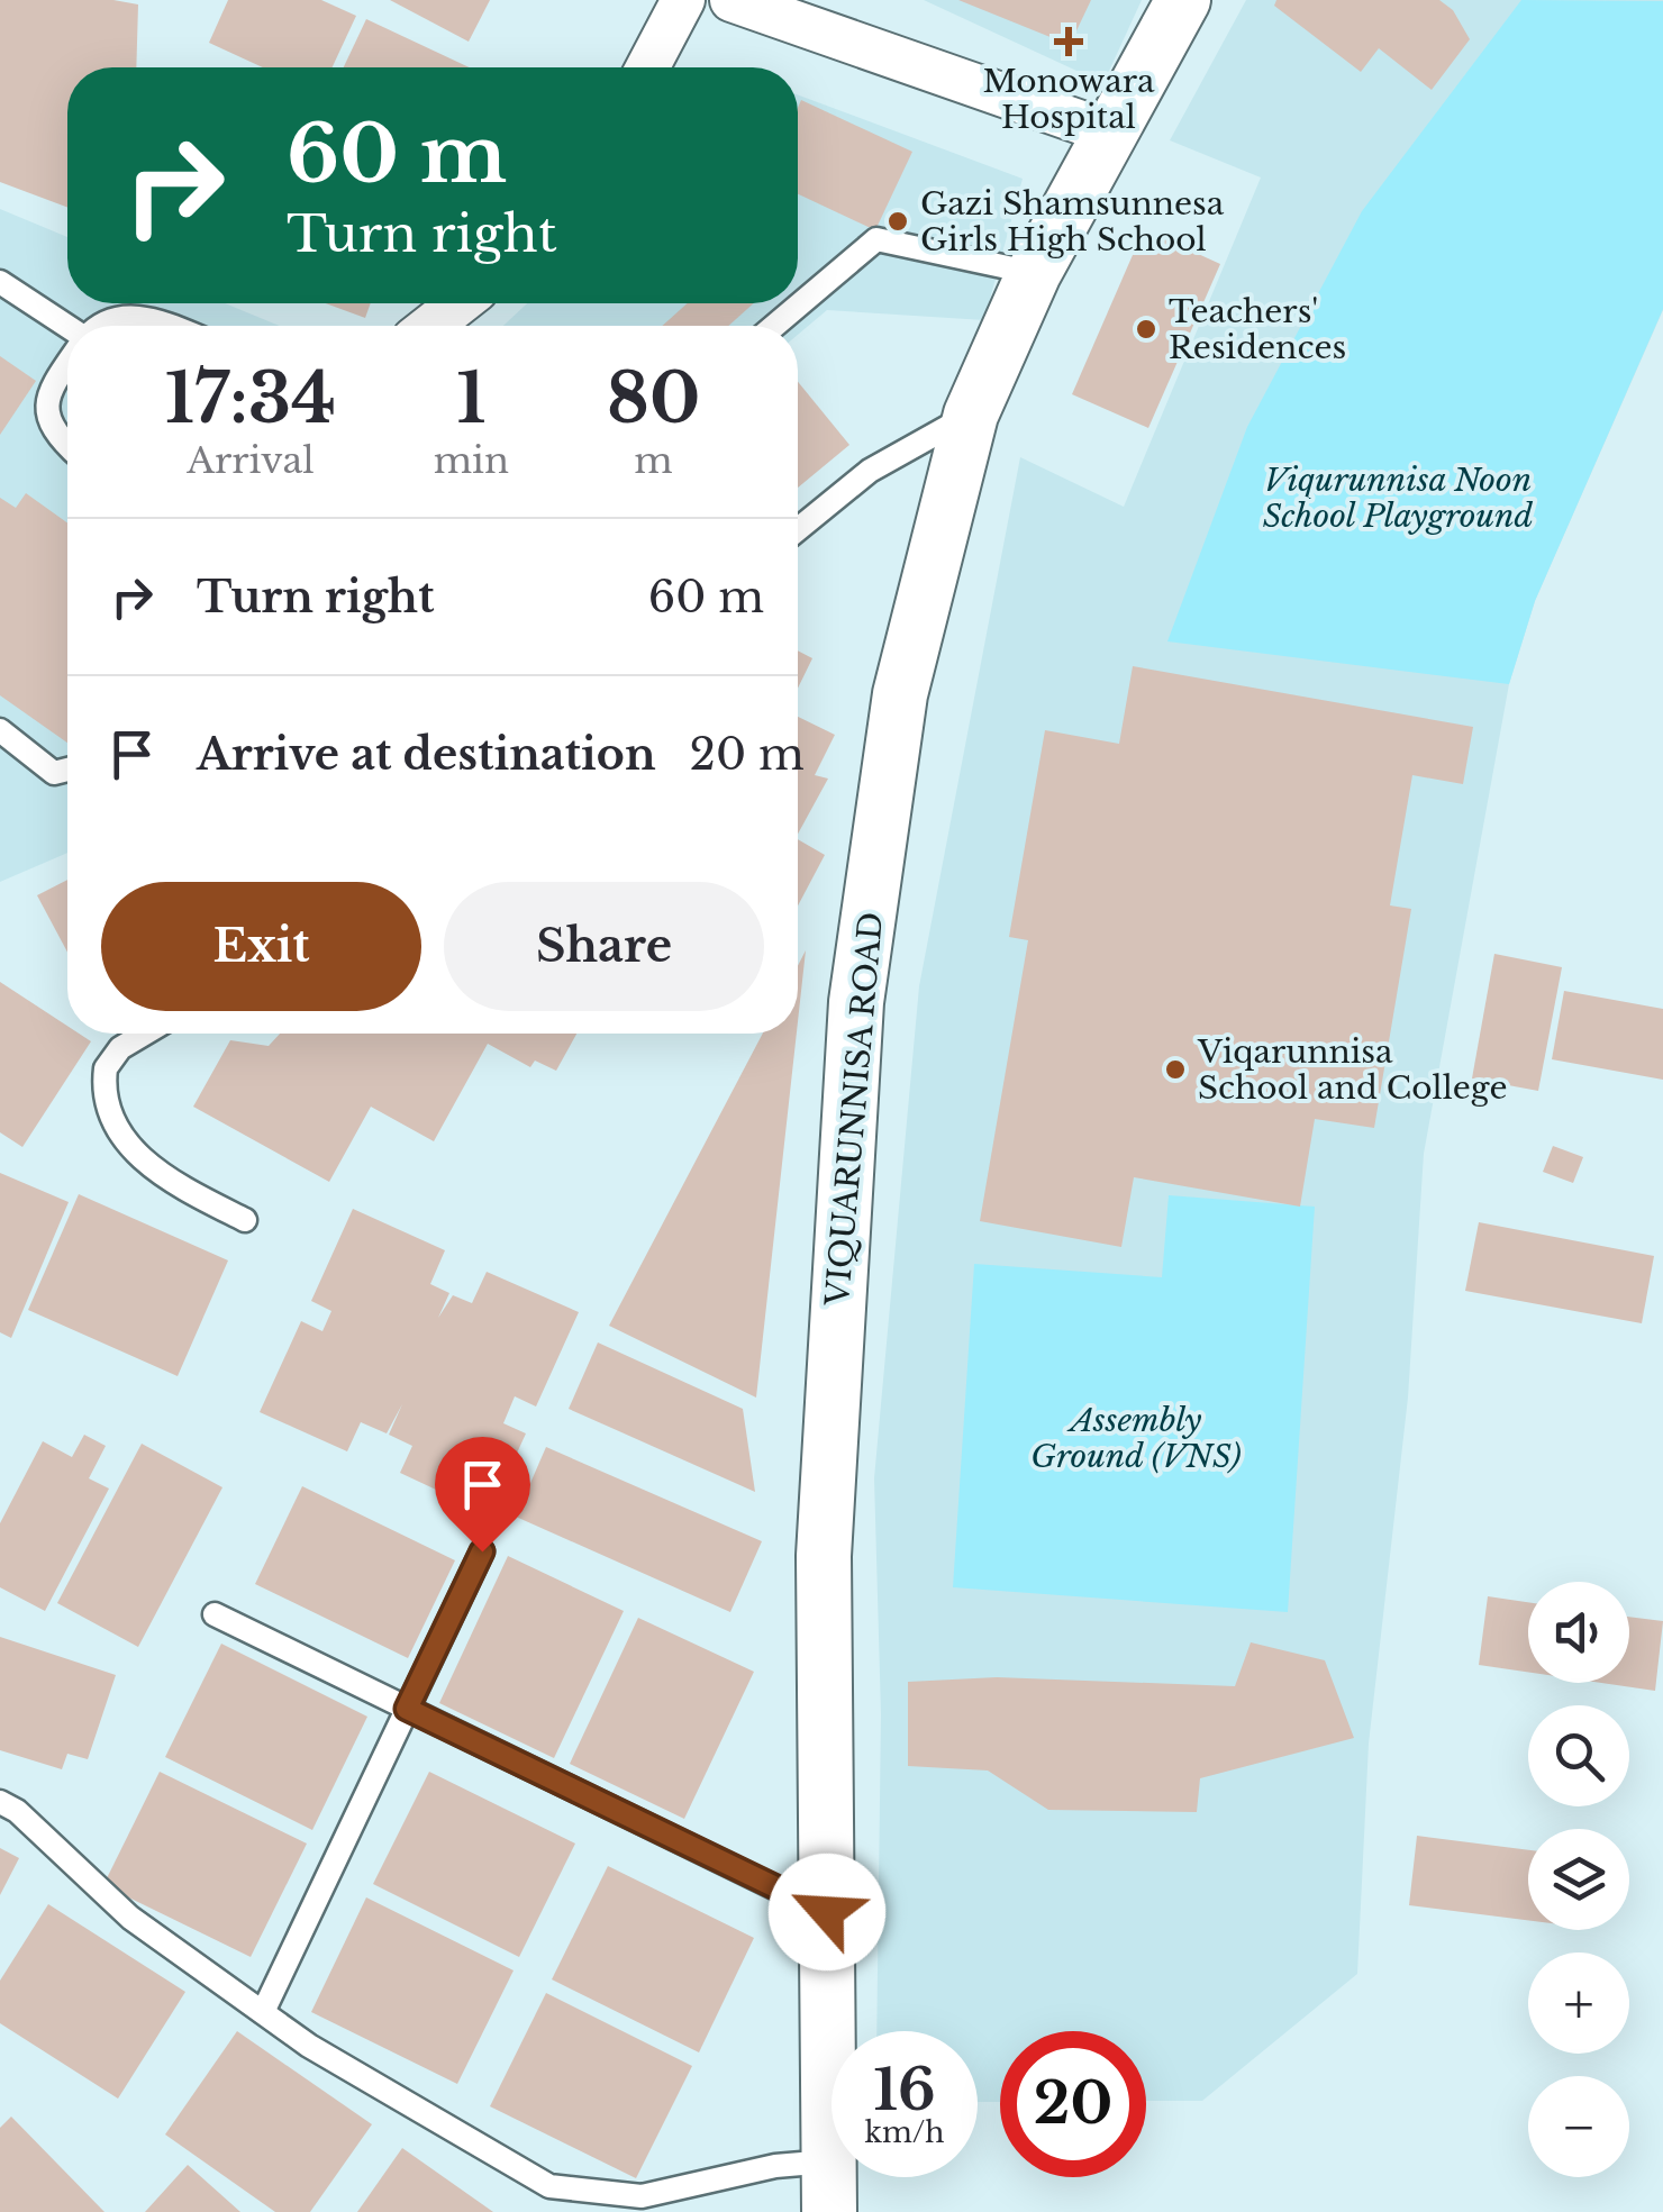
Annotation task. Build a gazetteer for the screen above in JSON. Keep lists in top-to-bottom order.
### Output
{
  "streets": {
    "street": ["VIQUARUNNISA ROAD"]
  },
  "parks": ["Viqurunnisa Noon School Playground", "Assembly Ground (VNS)"],
  "places": {
    "health": ["Monowara Hospital"],
    "other": ["Gazi Shamsunnesa Girls High School", "Teachers' Residences", "Viqarunnisa School and College"]
  },
  "page": {
    "turn": ["60 m", "Turn right"],
    "eta": [
      "17:34",
      "Arrival",
      "1",
      "min",
      "80",
      "m"
    ],
    "list": [
      {
        "name": "Turn right",
        "value": "60 m"
      },
      {
        "name": "Arrive at destination",
        "value": "20 m"
      }
    ],
    "buttons": ["Exit", "Share"],
    "map_buttons": ["+", "−"],
    "speed": "16 km/h",
    "limit": "20"
  }
}
